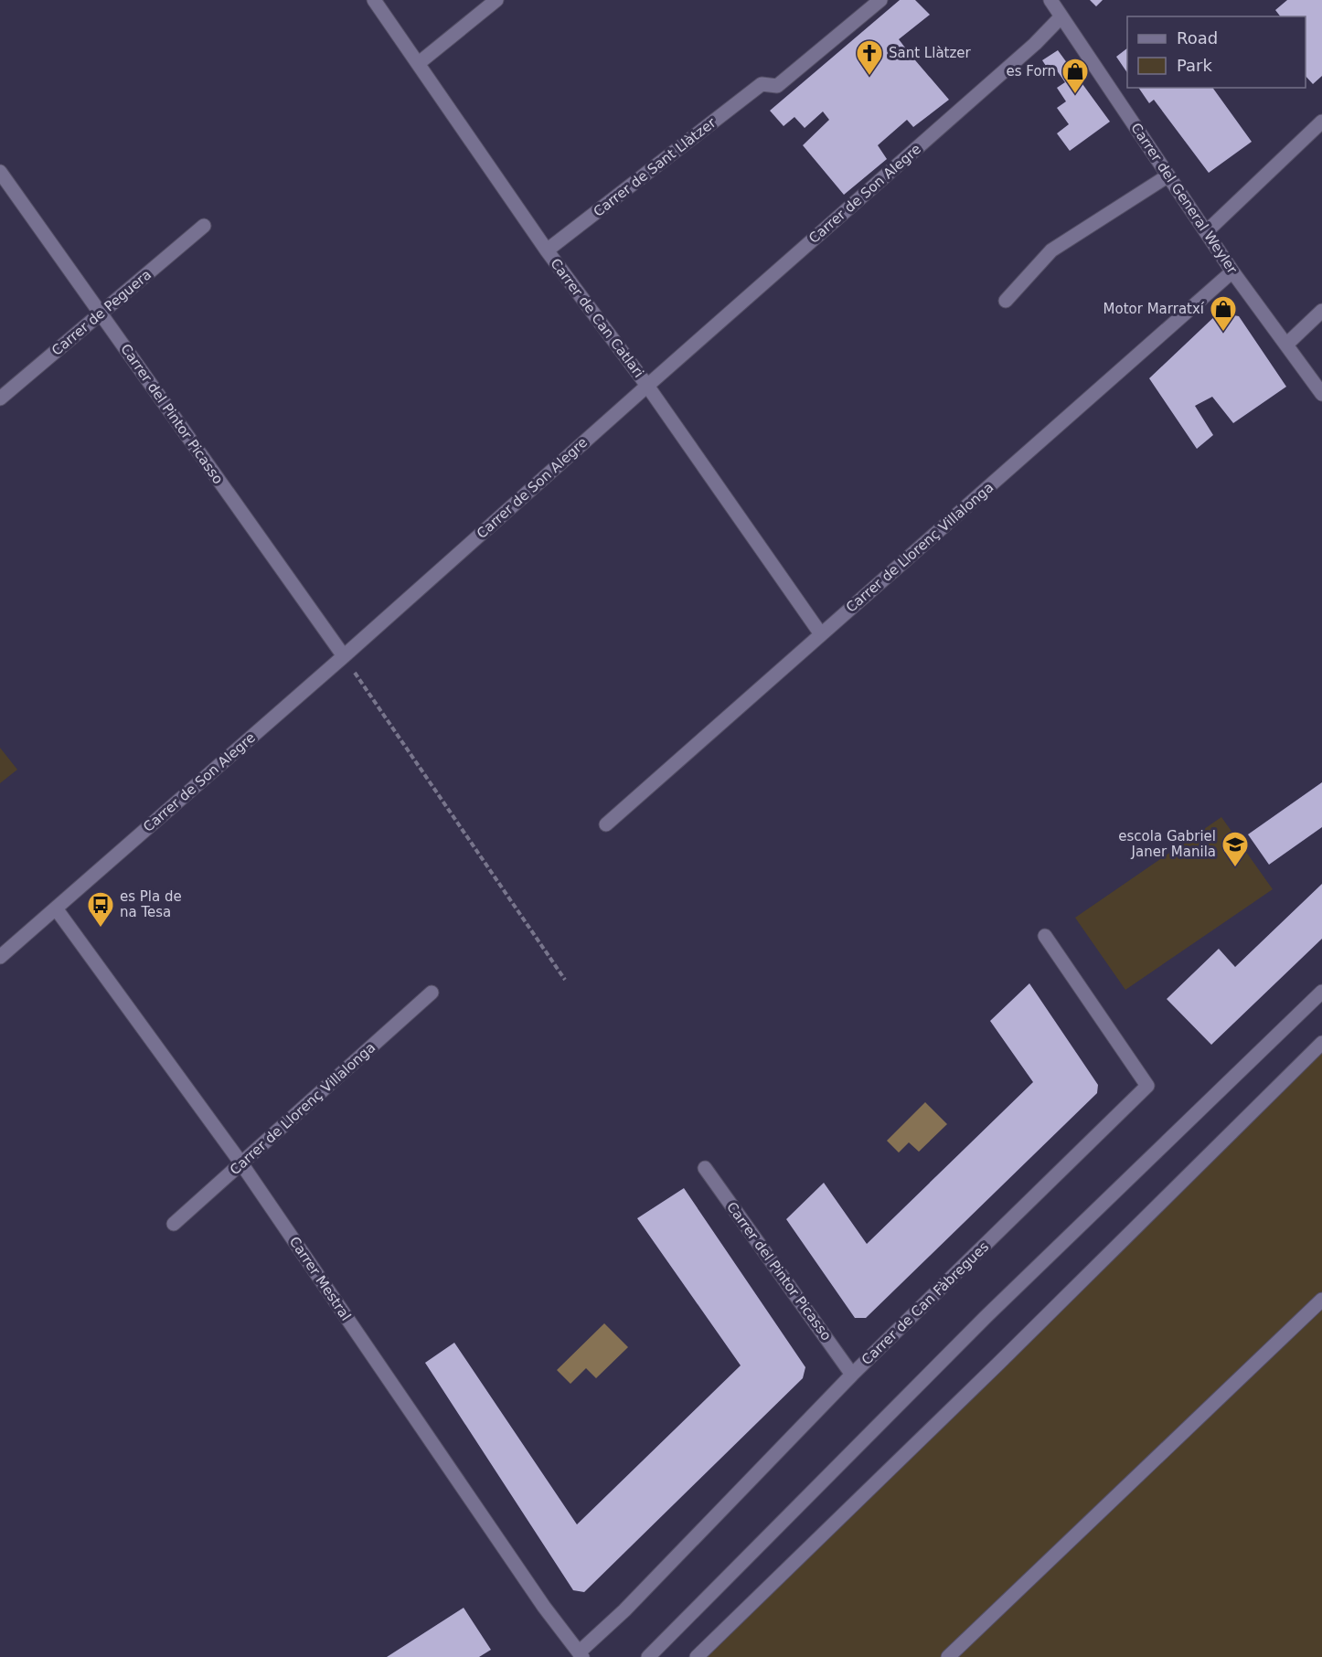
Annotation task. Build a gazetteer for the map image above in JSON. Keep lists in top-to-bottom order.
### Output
{
  "streets": {
    "street": [
      "Carrer de Sant Llàtzer",
      "Carrer de Son Alegre",
      "Carrer del General Weyler",
      "Carrer de Peguera",
      "Carrer de Can Catlari",
      "Carrer del Pintor Picasso",
      "Carrer de Llorenç Villalonga",
      "Carrer Mestral",
      "Carrer de Can Fàbregues"
    ]
  },
  "crossings": [
    ["Carrer de Sant Llàtzer", "Carrer de Can Catlari"],
    ["Carrer de Son Alegre", "Carrer del General Weyler"],
    ["Carrer de Son Alegre", "Carrer de Can Catlari"],
    ["Carrer de Son Alegre", "Carrer del Pintor Picasso"],
    ["Carrer de Son Alegre", "Carrer Mestral"],
    ["Carrer del General Weyler", "Carrer de Llorenç Villalonga"],
    ["Carrer de Peguera", "Carrer del Pintor Picasso"],
    ["Carrer de Can Catlari", "Carrer de Llorenç Villalonga"],
    ["Carrer del Pintor Picasso", "Carrer de Can Fàbregues"],
    ["Carrer de Llorenç Villalonga", "Carrer Mestral"],
    ["Carrer Mestral", "Carrer de Can Fàbregues"]
  ],
  "places": {
    "church": ["Sant Llàtzer"],
    "shop": ["es Forn", "Motor Marratxí"],
    "school or university": ["escola Gabriel Janer Manila"],
    "bus stop": ["es Pla de na Tesa"]
  },
  "legend": ["Road", "Park"]
}
